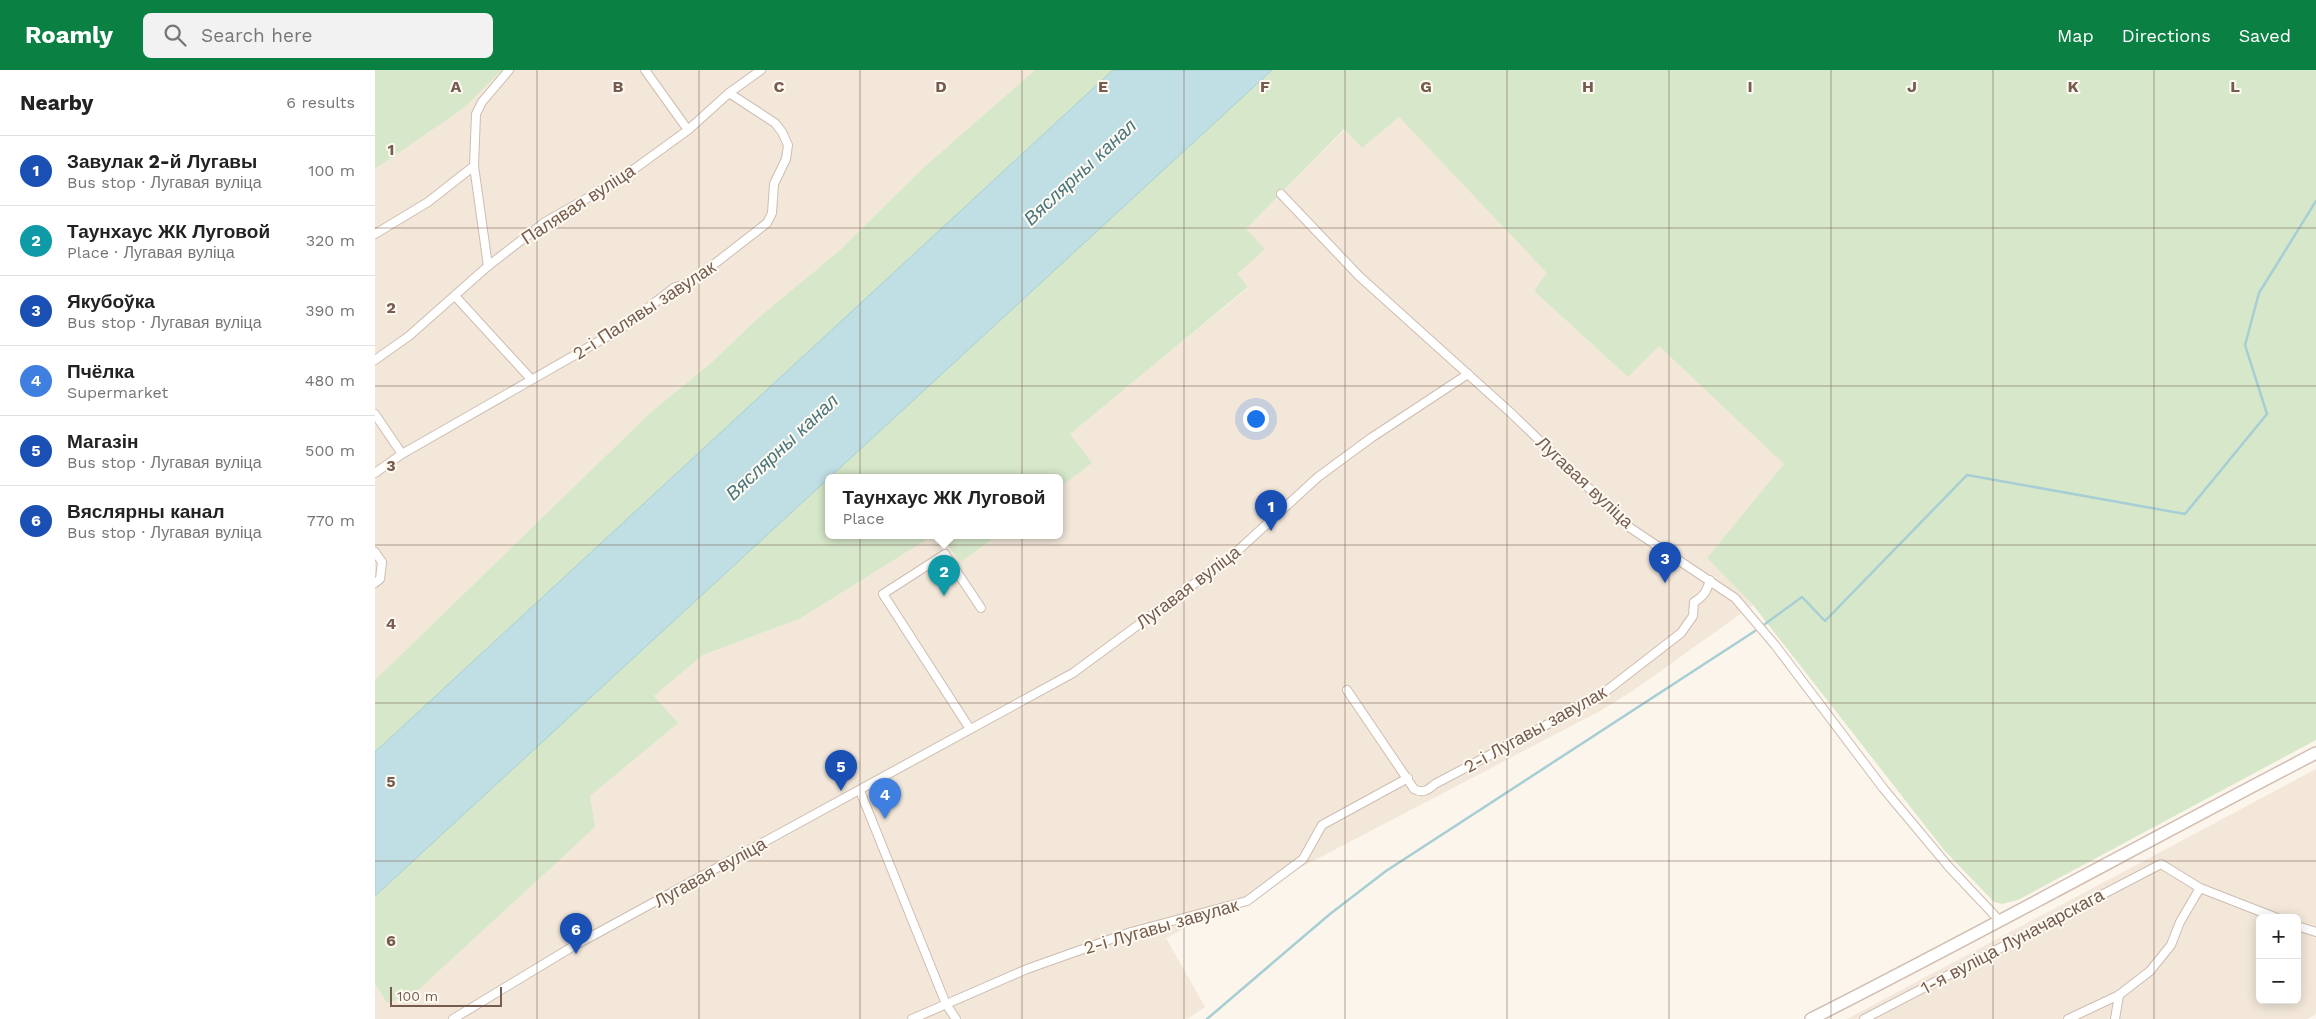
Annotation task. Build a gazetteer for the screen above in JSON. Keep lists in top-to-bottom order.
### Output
{
  "streets": {
    "street": [
      "Палявая вуліца",
      "2-і Палявы завулак",
      "Лугавая вуліца",
      "2-і Лугавы завулак",
      "1-я вуліца Луначарскага"
    ]
  },
  "crossings": [
    ["Палявая вуліца", "2-і Палявы завулак"],
    ["Лугавая вуліца", "2-і Лугавы завулак"]
  ],
  "water": ["Вяслярны канал"],
  "scale_bar": "100 m",
  "page": {
    "header": "Roamly",
    "search": "Search here",
    "nav": ["Map", "Directions", "Saved"],
    "heading": ["Nearby", "6 results"],
    "list": [
      {
        "mark": "1",
        "name": "Завулак 2-й Лугавы",
        "note": "Bus stop · Лугавая вуліца",
        "value": "100 m"
      },
      {
        "mark": "2",
        "name": "Таунхаус ЖК Луговой",
        "note": "Place · Лугавая вуліца",
        "value": "320 m"
      },
      {
        "mark": "3",
        "name": "Якубоўка",
        "note": "Bus stop · Лугавая вуліца",
        "value": "390 m"
      },
      {
        "mark": "4",
        "name": "Пчёлка",
        "note": "Supermarket",
        "value": "480 m"
      },
      {
        "mark": "5",
        "name": "Магазін",
        "note": "Bus stop · Лугавая вуліца",
        "value": "500 m"
      },
      {
        "mark": "6",
        "name": "Вяслярны канал",
        "note": "Bus stop · Лугавая вуліца",
        "value": "770 m"
      }
    ],
    "popup": ["Таунхаус ЖК Луговой", "Place"],
    "pins": [
      "1",
      "3",
      "2",
      "5",
      "4",
      "6"
    ],
    "map_buttons": ["+", "−"],
    "scale": "100 m"
  },
  "grid": {
    "columns": [
      "A",
      "B",
      "C",
      "D",
      "E",
      "F",
      "G",
      "H",
      "I",
      "J",
      "K",
      "L"
    ],
    "rows": [
      "1",
      "2",
      "3",
      "4",
      "5",
      "6"
    ]
  }
}
